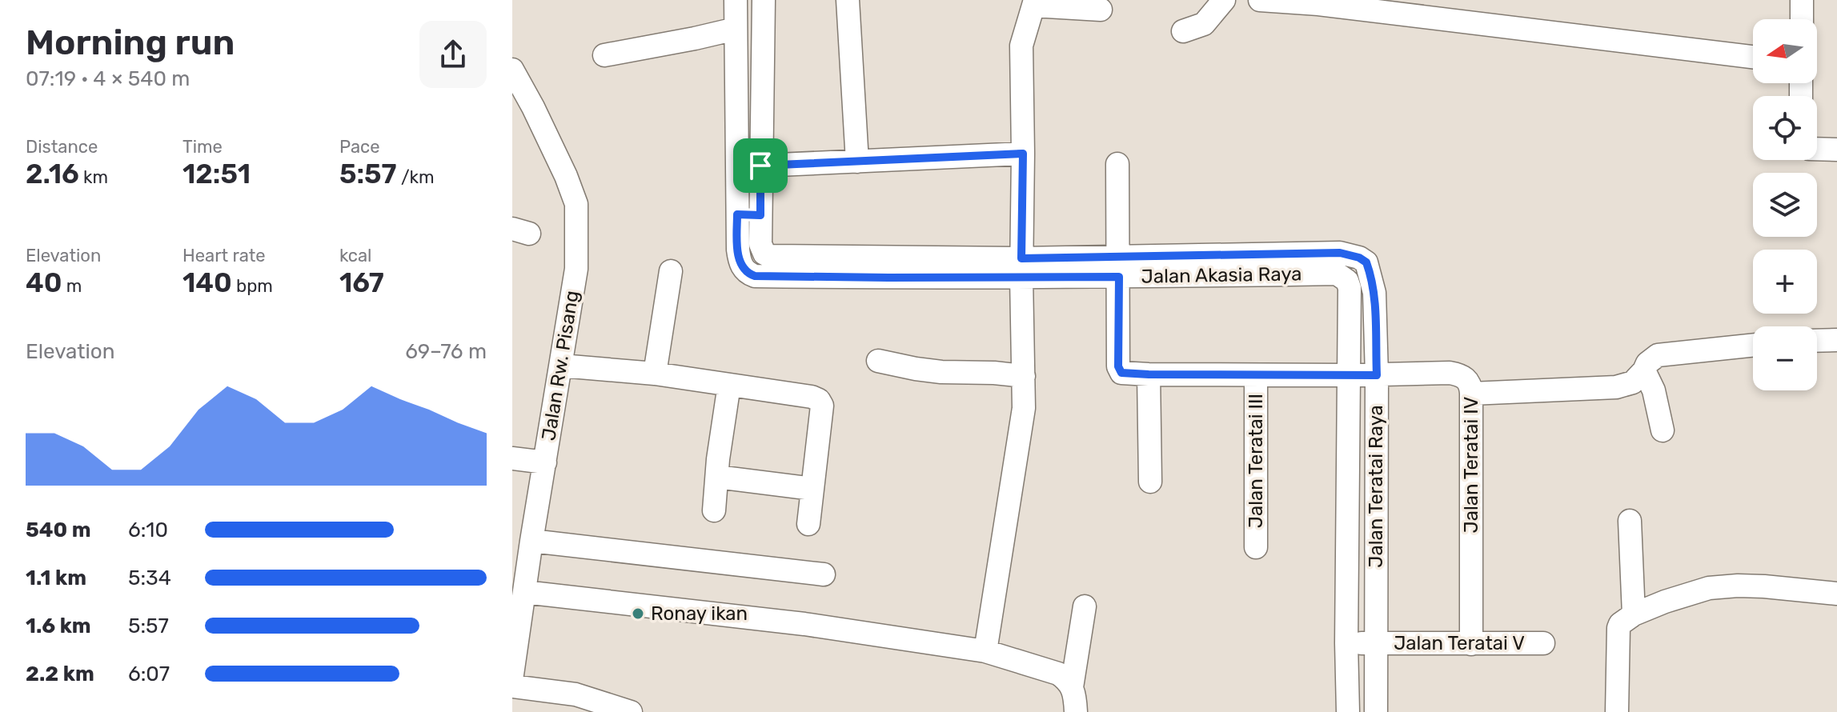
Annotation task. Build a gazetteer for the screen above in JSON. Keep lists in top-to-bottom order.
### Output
{
  "streets": {
    "street": [
      "Jalan Akasia Raya",
      "Jalan Rw. Pisang",
      "Jalan Teratai III",
      "Jalan Teratai IV",
      "Jalan Teratai Raya",
      "Jalan Teratai V"
    ]
  },
  "crossings": [
    ["Jalan Akasia Raya", "Jalan Teratai Raya"],
    ["Jalan Teratai IV", "Jalan Teratai Raya"],
    ["Jalan Teratai IV", "Jalan Teratai V"],
    ["Jalan Teratai Raya", "Jalan Teratai V"]
  ],
  "places": ["Ronay ikan"],
  "north": "left",
  "page": {
    "heading": ["Morning run", "07:19 · 4 × 540 m"],
    "map_buttons": ["+", "−"],
    "stats": [
      ["Distance", "2.16 km"],
      ["Time", "12:51"],
      ["Pace", "5:57 /km"],
      ["Elevation", "40 m"],
      ["Heart rate", "140 bpm"],
      ["kcal", "167"]
    ],
    "chart": ["Elevation", "69–76 m"],
    "list": [
      {
        "name": "540 m",
        "note": "6:10"
      },
      {
        "name": "1.1 km",
        "note": "5:34"
      },
      {
        "name": "1.6 km",
        "note": "5:57"
      },
      {
        "name": "2.2 km",
        "note": "6:07"
      }
    ]
  }
}
